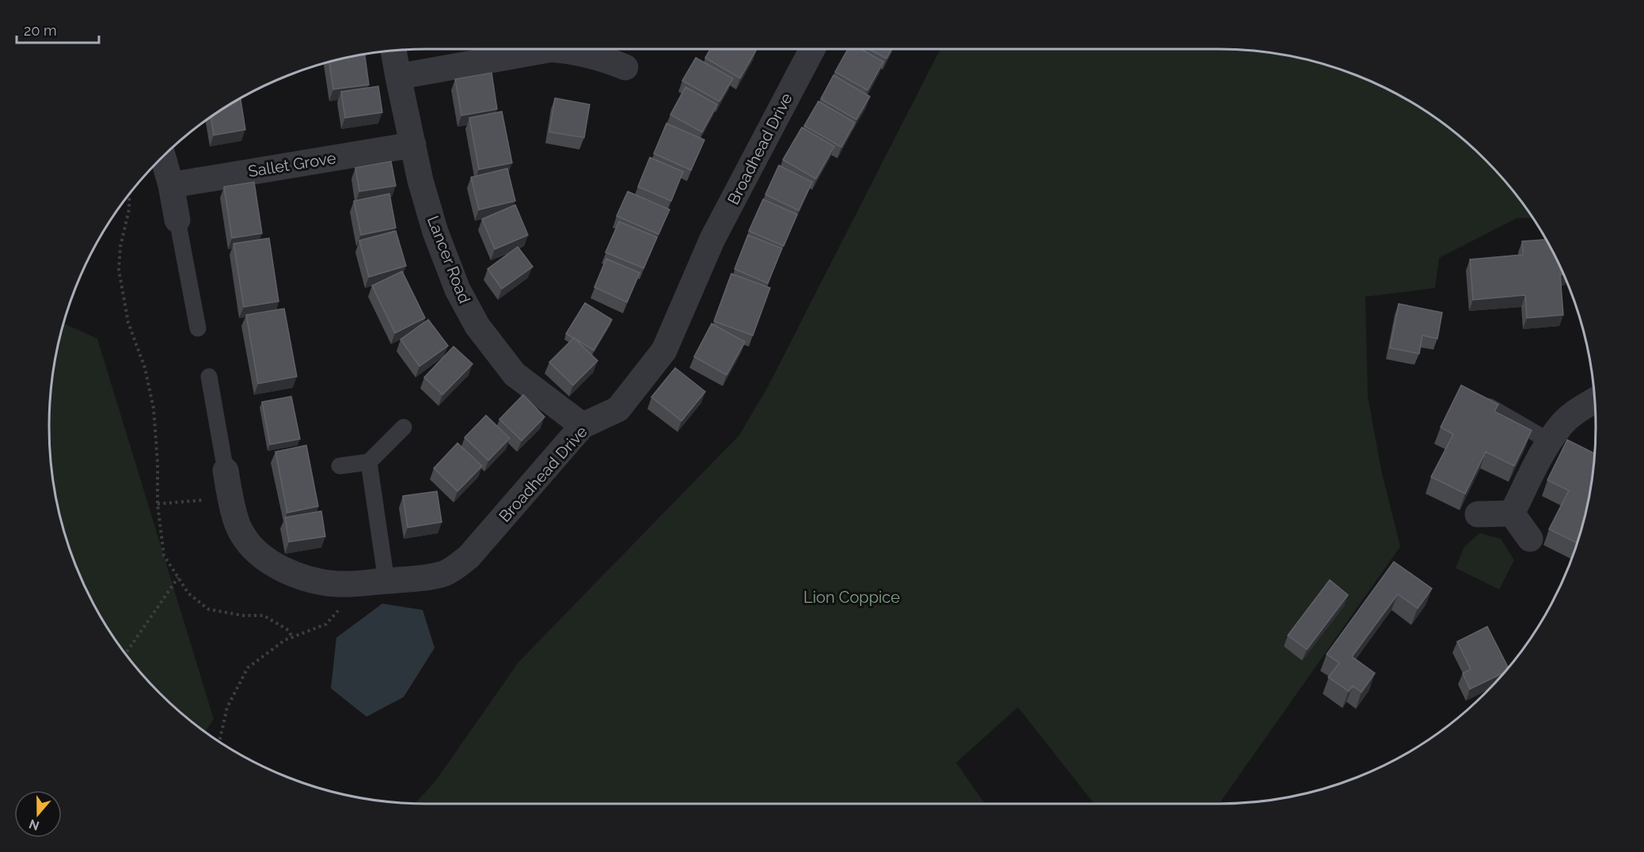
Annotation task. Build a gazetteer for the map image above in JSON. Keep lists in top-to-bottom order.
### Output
{
  "streets": {
    "street": ["Broadhead Drive", "Sallet Grove", "Lancer Road"]
  },
  "crossings": [
    ["Broadhead Drive", "Lancer Road"],
    ["Sallet Grove", "Lancer Road"]
  ],
  "parks": ["Lion Coppice"],
  "scale_bar": "20 m",
  "north": "bottom"
}
